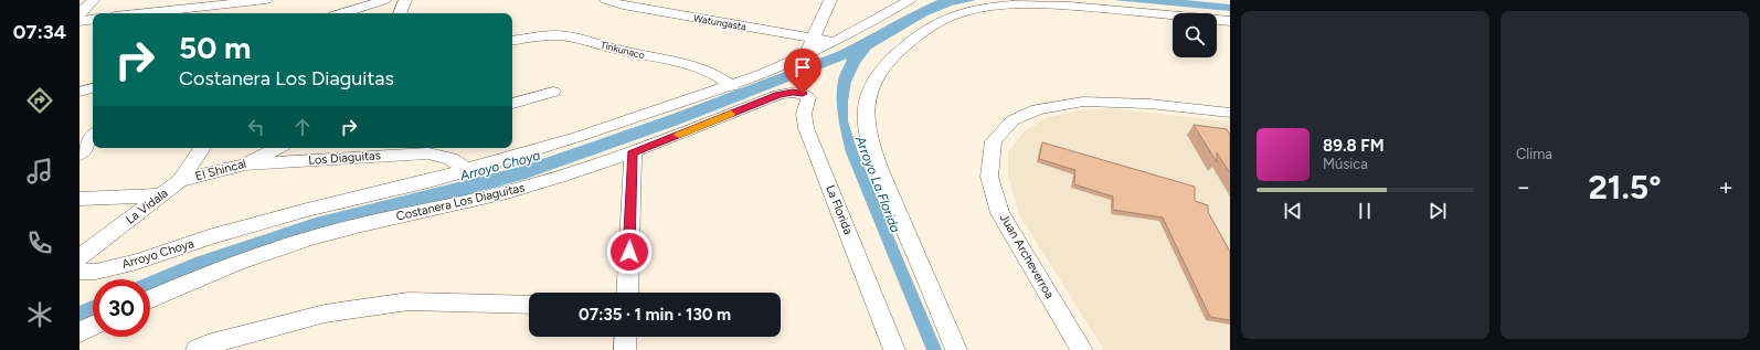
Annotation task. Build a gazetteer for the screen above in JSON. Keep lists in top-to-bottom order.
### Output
{
  "streets": {
    "street": [
      "Watungasta",
      "Tinkunaco",
      "Los Diaguitas",
      "El Shincal",
      "Costanera Los Diaguitas",
      "La Vidala",
      "La Florida",
      "Arroyo Choya",
      "Juan Archeverroa"
    ]
  },
  "crossings": [
    ["Watungasta", "Arroyo Choya"],
    ["Tinkunaco", "Arroyo Choya"],
    ["Los Diaguitas", "El Shincal"],
    ["Los Diaguitas", "Arroyo Choya"],
    ["El Shincal", "La Vidala"],
    ["Costanera Los Diaguitas", "La Florida"]
  ],
  "water": ["Arroyo Choya", "Arroyo La Florida"],
  "page": {
    "tabs": "07:34",
    "tile": "Clima",
    "turn": ["50 m", "Costanera Los Diaguitas"],
    "song": ["89.8 FM", "Música"],
    "heat": ["−", "21.5°", "+"],
    "limit": "30",
    "trip": "07:35 · 1 min · 130 m"
  }
}
